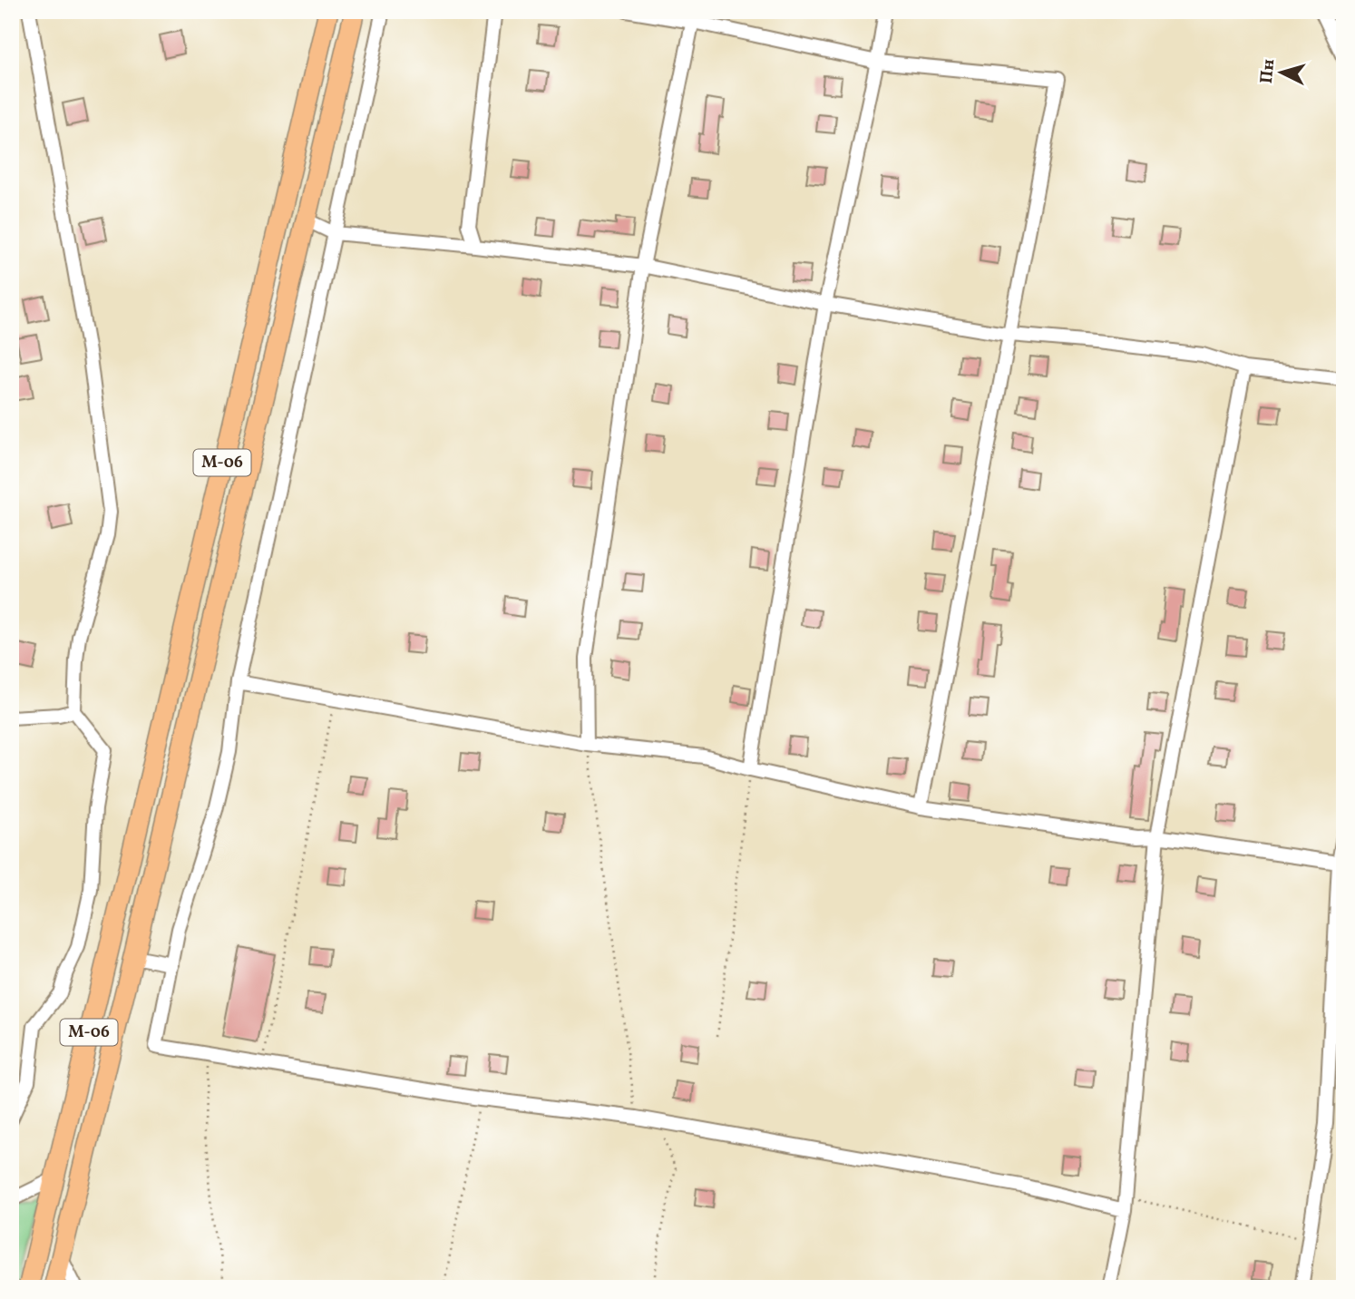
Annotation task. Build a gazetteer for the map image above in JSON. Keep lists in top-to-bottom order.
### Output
{
  "streets": {
    "highway": ["М-06"]
  },
  "north": "left"
}
